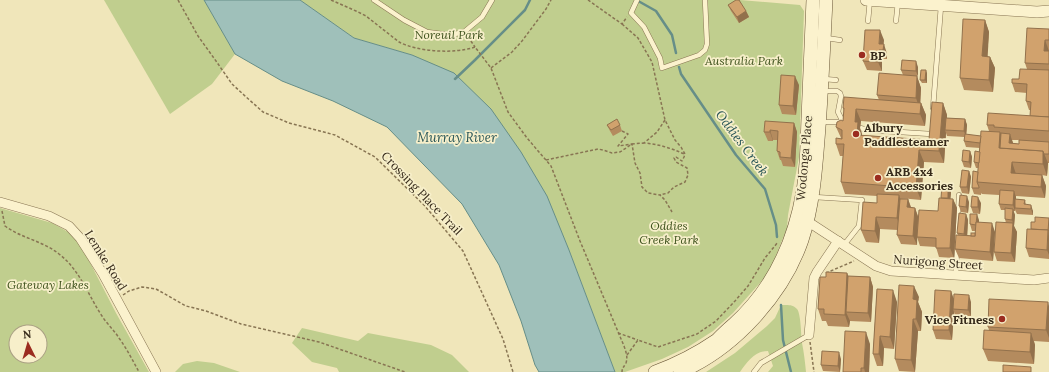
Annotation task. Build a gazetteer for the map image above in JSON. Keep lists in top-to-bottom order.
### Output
{
  "streets": {
    "main road": ["Wodonga Place"],
    "street": ["Lemke Road", "Nurigong Street"],
    "path": ["Crossing Place Trail"]
  },
  "crossings": [
    ["Wodonga Place", "Nurigong Street"]
  ],
  "water": ["Murray River", "Oddies Creek"],
  "parks": [
    "Noreuil Park",
    "Australia Park",
    "Oddies Creek Park",
    "Gateway Lakes"
  ],
  "places": [
    "BP",
    "Albury Paddlesteamer",
    "ARB 4x4 Accessories",
    "Vice Fitness"
  ],
  "north": "top"
}
